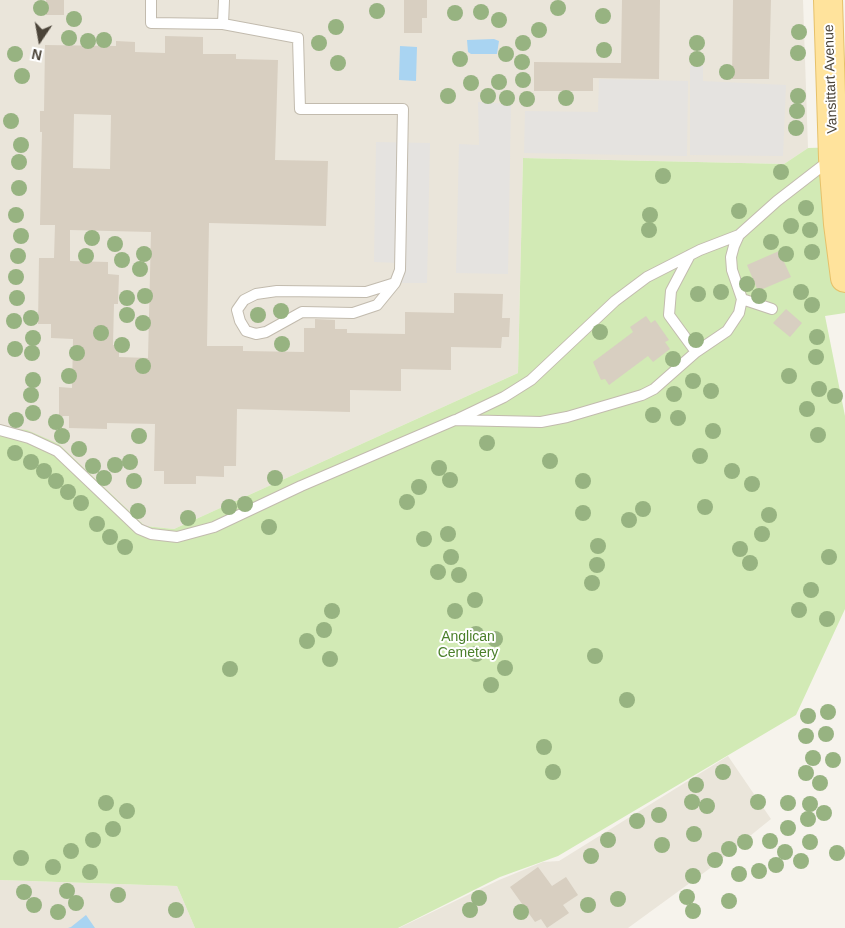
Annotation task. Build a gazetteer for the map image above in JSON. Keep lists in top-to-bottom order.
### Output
{
  "streets": {
    "main road": ["Vansittart Avenue"]
  },
  "parks": ["Anglican Cemetery"],
  "north": "bottom"
}
